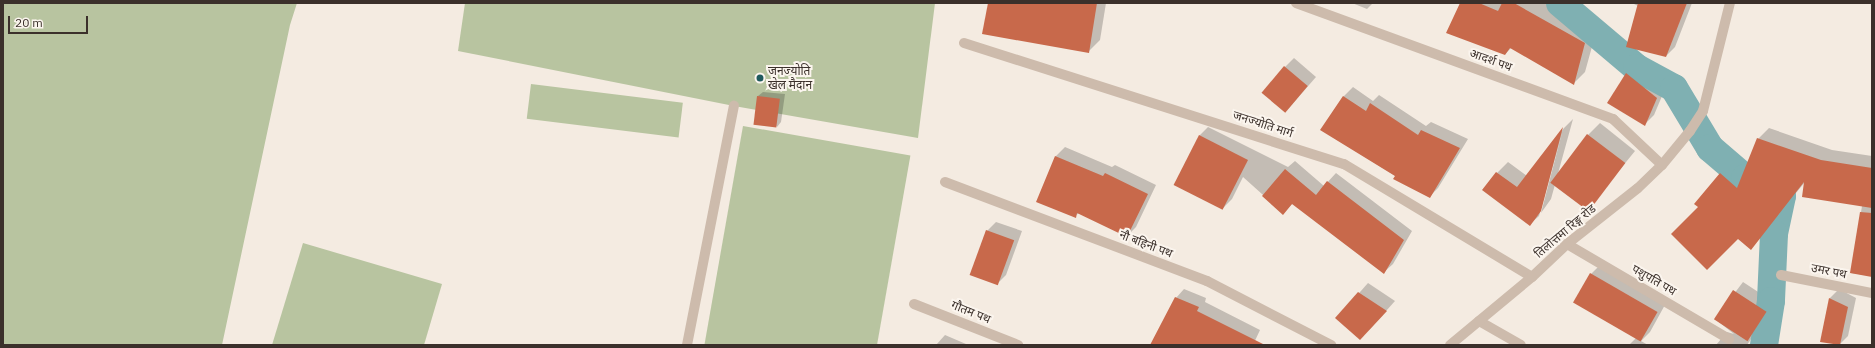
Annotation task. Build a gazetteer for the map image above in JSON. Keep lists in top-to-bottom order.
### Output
{
  "streets": {
    "street": [
      "आदर्श पथ",
      "जनज्योति मार्ग",
      "तिलोत्तमा रिङ्ग रोड",
      "नौ बहिनी पथ",
      "उमर पथ",
      "पशुपति पथ",
      "गौतम पथ"
    ]
  },
  "crossings": [
    ["आदर्श पथ", "तिलोत्तमा रिङ्ग रोड"],
    ["जनज्योति मार्ग", "तिलोत्तमा रिङ्ग रोड"],
    ["तिलोत्तमा रिङ्ग रोड", "पशुपति पथ"]
  ],
  "places": ["जनज्योति खेल मैदान"],
  "scale_bar": "20 m"
}
